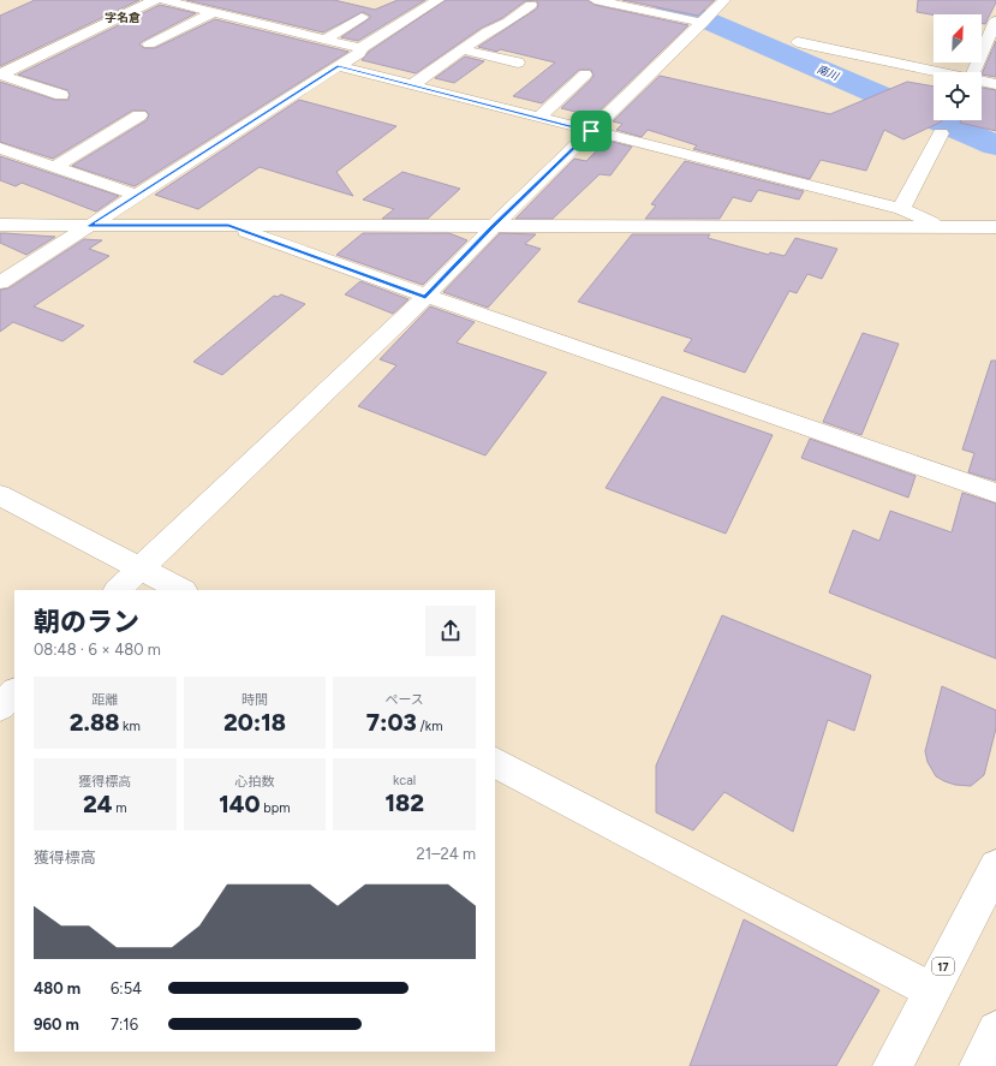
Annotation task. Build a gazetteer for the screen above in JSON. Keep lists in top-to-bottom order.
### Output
{
  "streets": {
    "street": ["17"]
  },
  "districts": ["字名倉"],
  "water": ["南川"],
  "north": "top right",
  "page": {
    "heading": ["朝のラン", "08:48 · 6 × 480 m"],
    "stats": [
      ["距離", "2.88 km"],
      ["時間", "20:18"],
      ["ペース", "7:03 /km"],
      ["獲得標高", "24 m"],
      ["心拍数", "140 bpm"],
      ["kcal", "182"]
    ],
    "chart": ["獲得標高", "21–24 m"],
    "list": [
      {
        "name": "480 m",
        "note": "6:54"
      },
      {
        "name": "960 m",
        "note": "7:16"
      }
    ]
  }
}
